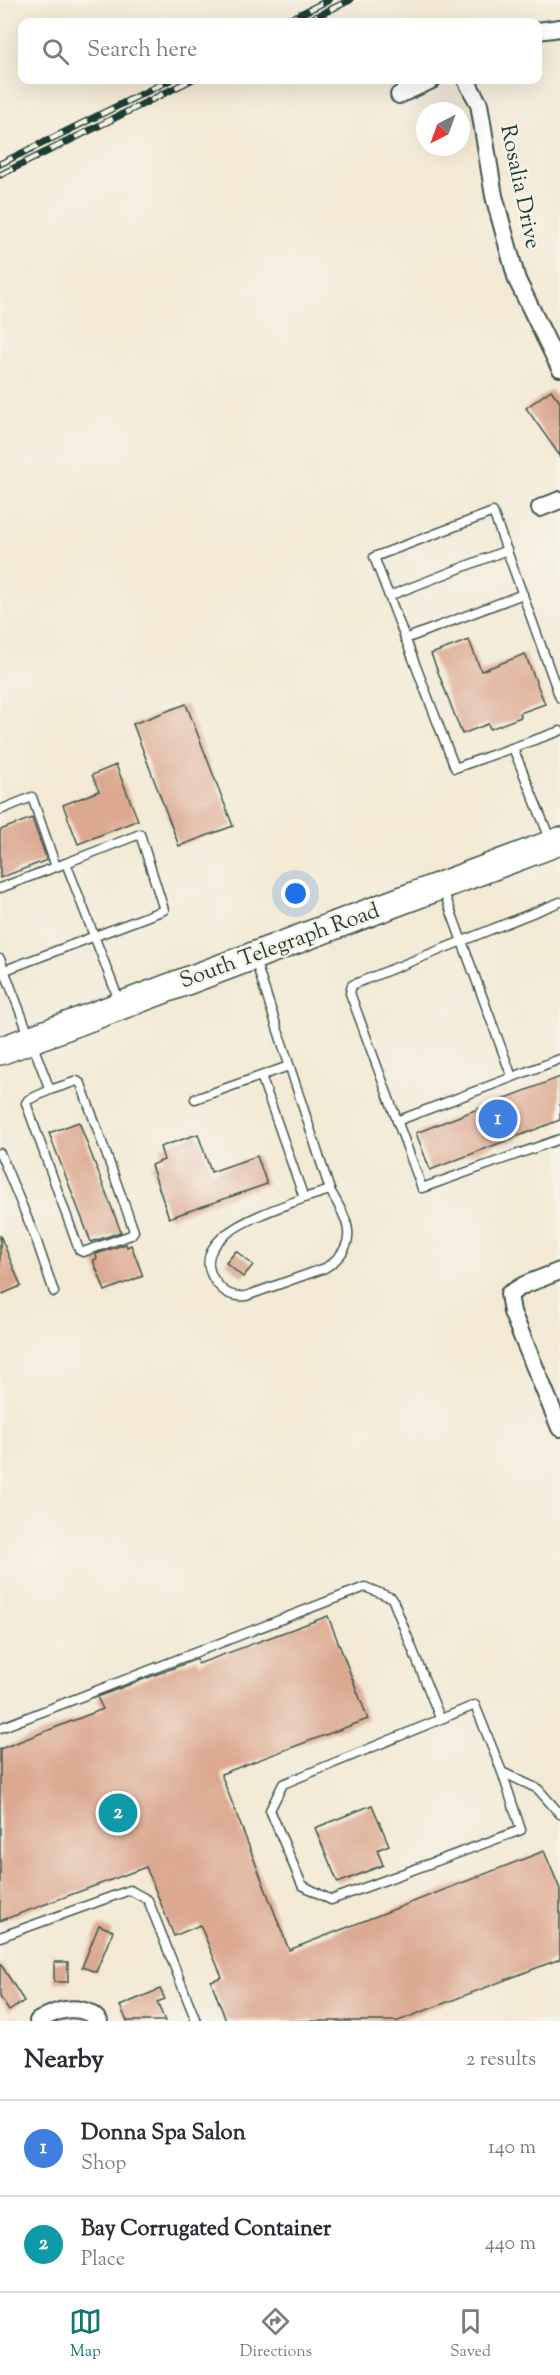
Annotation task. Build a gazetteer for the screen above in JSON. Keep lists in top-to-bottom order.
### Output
{
  "streets": {
    "main road": ["South Telegraph Road"],
    "street": ["Rosalia Drive"]
  },
  "north": "bottom left",
  "page": {
    "search": "Search here",
    "pins": ["1", "2"],
    "heading": ["Nearby", "2 results"],
    "list": [
      {
        "mark": "1",
        "name": "Donna Spa Salon",
        "note": "Shop",
        "value": "140 m"
      },
      {
        "mark": "2",
        "name": "Bay Corrugated Container",
        "note": "Place",
        "value": "440 m"
      }
    ],
    "nav": ["Map", "Directions", "Saved"]
  }
}
